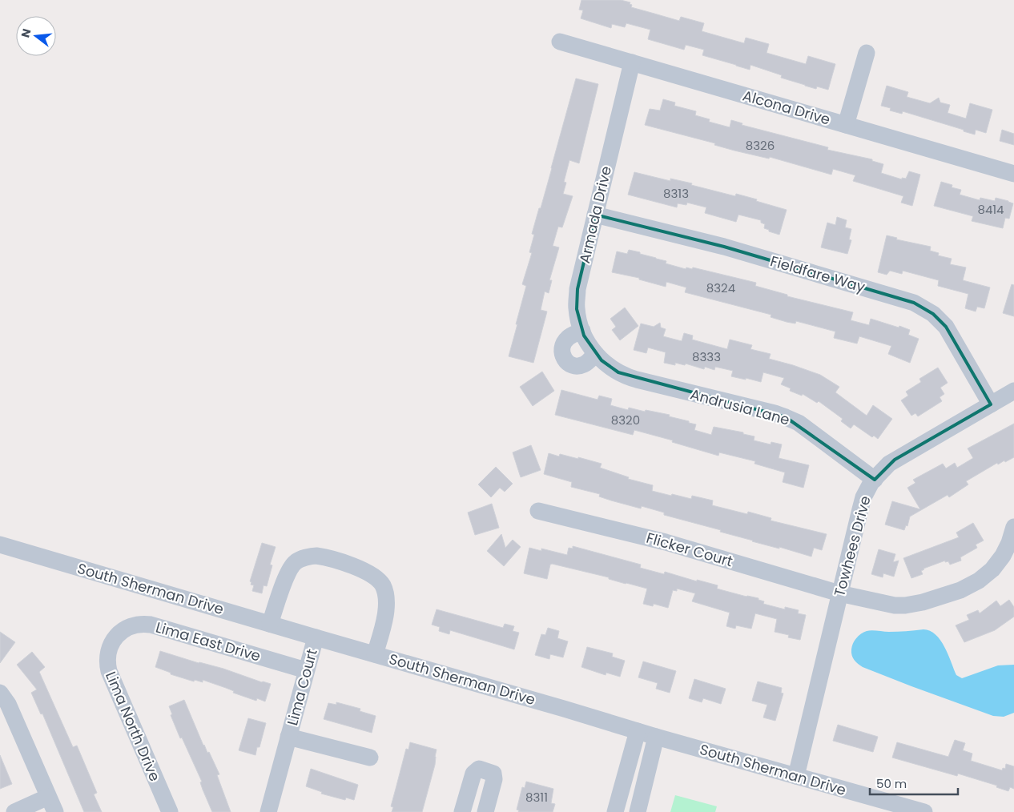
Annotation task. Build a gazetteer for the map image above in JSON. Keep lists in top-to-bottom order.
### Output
{
  "streets": {
    "street": [
      "Alcona Drive",
      "Armada Drive",
      "Fieldfare Way",
      "Andrusia Lane",
      "Towhees Drive",
      "Flicker Court",
      "South Sherman Drive",
      "Lima East Drive",
      "Lima Court",
      "Lima North Drive"
    ]
  },
  "crossings": [
    ["Alcona Drive", "Armada Drive"],
    ["Armada Drive", "Fieldfare Way"],
    ["Armada Drive", "Andrusia Lane"],
    ["Fieldfare Way", "Towhees Drive"],
    ["Andrusia Lane", "Towhees Drive"],
    ["Towhees Drive", "Flicker Court"],
    ["Towhees Drive", "South Sherman Drive"],
    ["South Sherman Drive", "Lima Court"],
    ["Lima East Drive", "Lima Court"],
    ["Lima East Drive", "Lima North Drive"]
  ],
  "house_numbers": [
    "8326",
    "8313",
    "8414",
    "8324",
    "8333",
    "8320",
    "8311"
  ],
  "scale_bar": "50 m",
  "north": "left"
}
